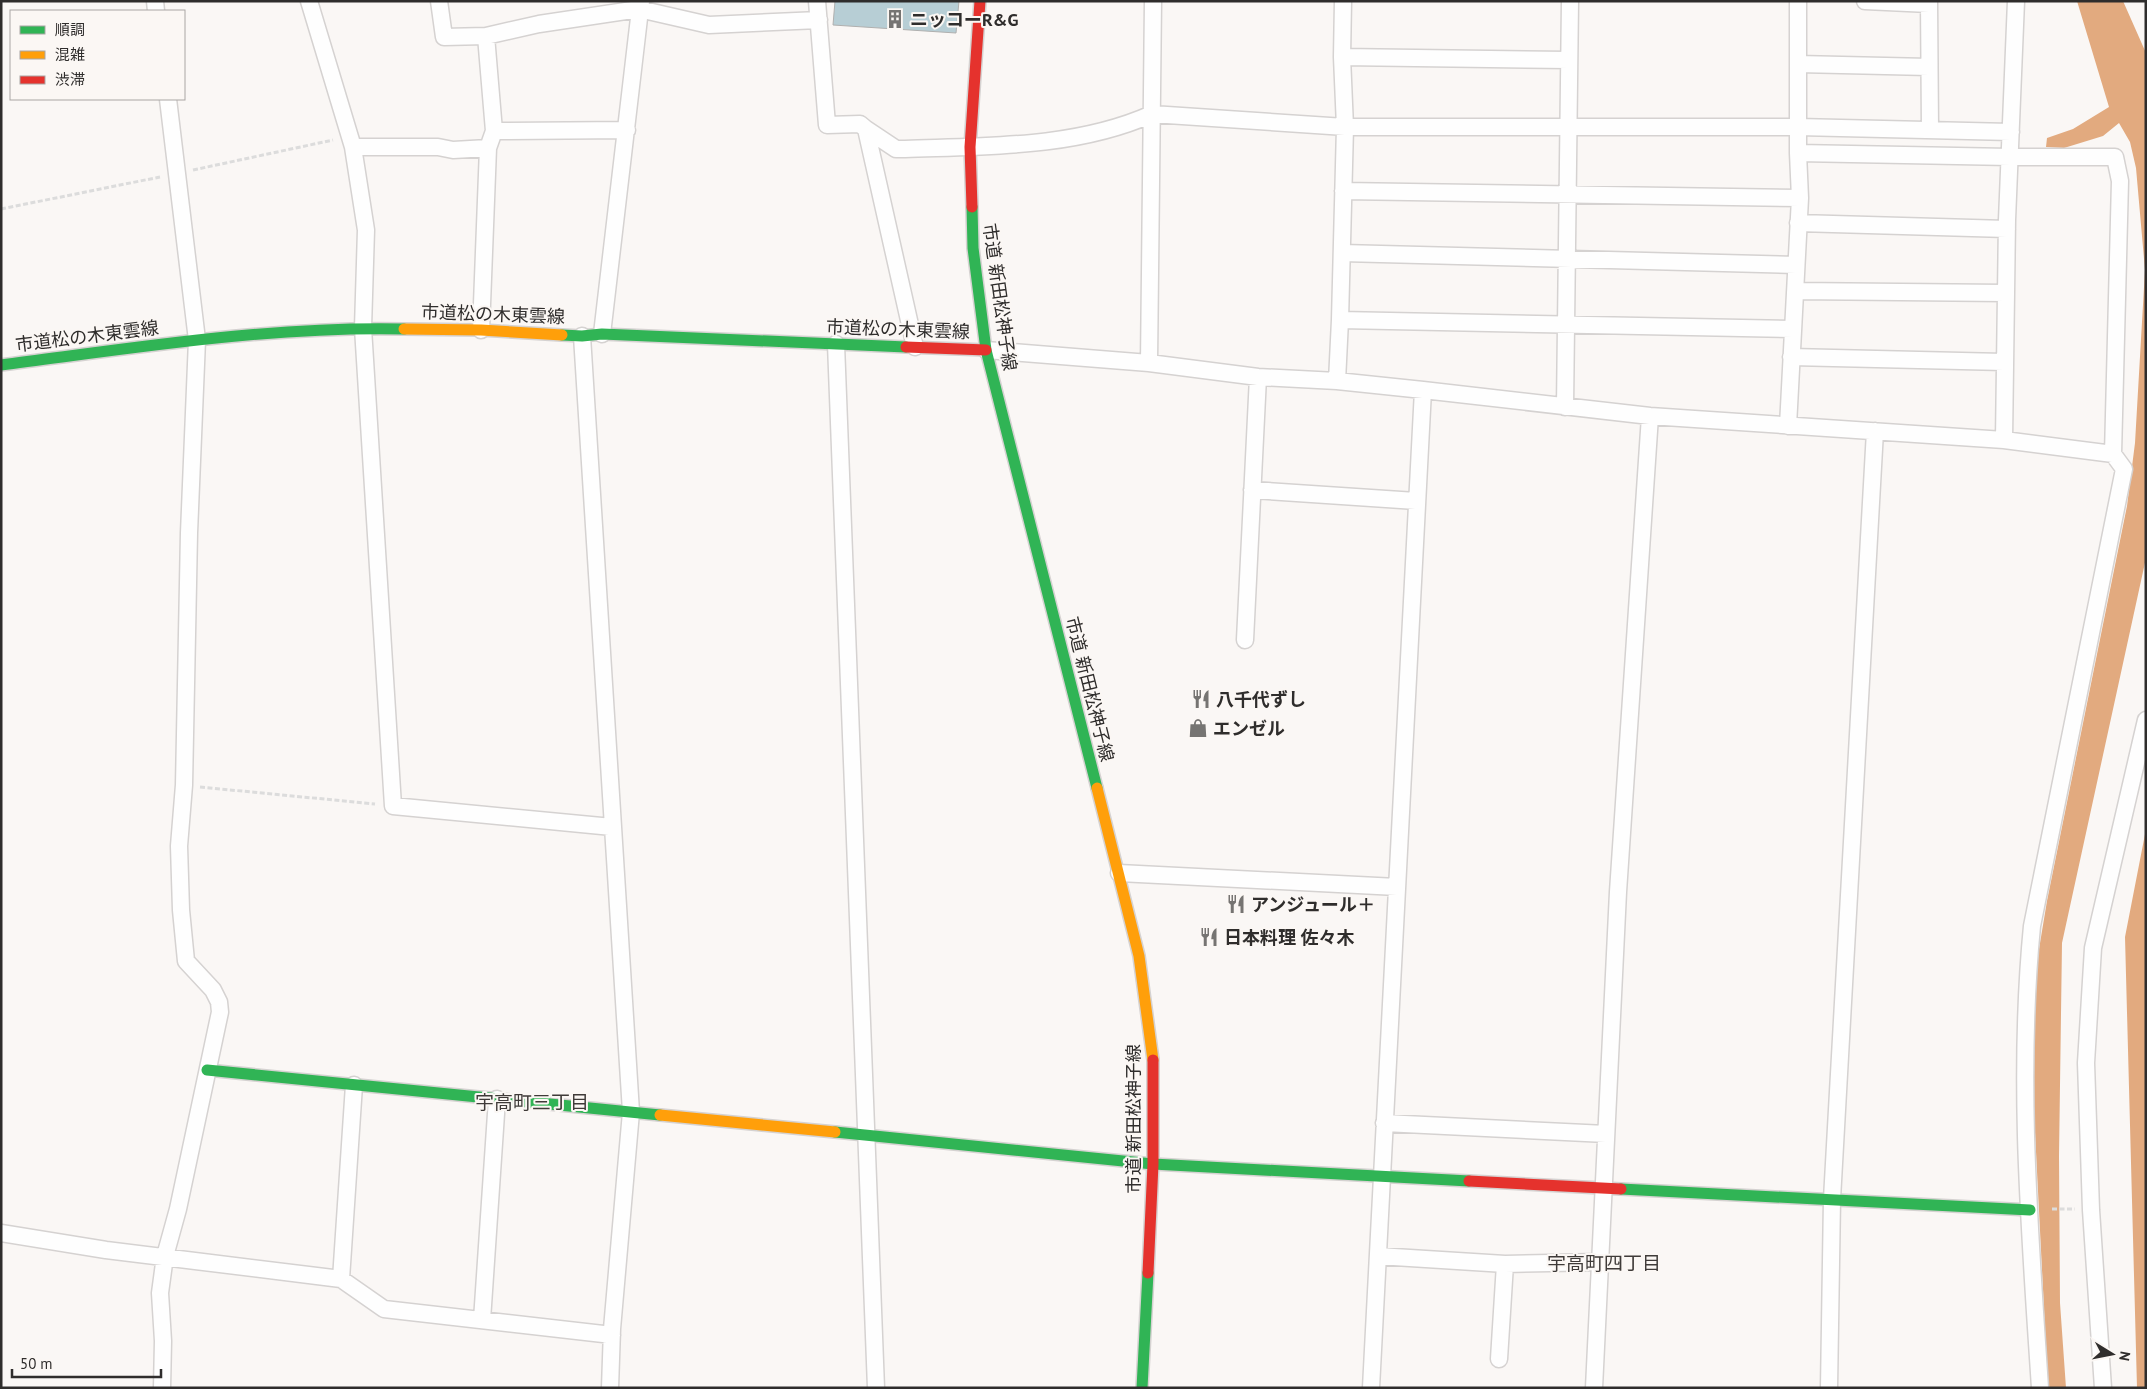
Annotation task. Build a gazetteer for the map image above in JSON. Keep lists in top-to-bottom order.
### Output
{
  "streets": {
    "street": ["市道 新田松神子線", "市道松の木東雲線"]
  },
  "crossings": [
    ["市道 新田松神子線", "市道松の木東雲線"]
  ],
  "districts": ["宇高町三丁目", "宇高町四丁目"],
  "places": {
    "building": ["ニッコーR&G"],
    "restaurant": ["八千代ずし", "アンジュール＋", "日本料理 佐々木"],
    "shop": ["エンゼル"]
  },
  "legend": ["順調", "混雑", "渋滞"],
  "scale_bar": "50 m",
  "north": "right"
}
